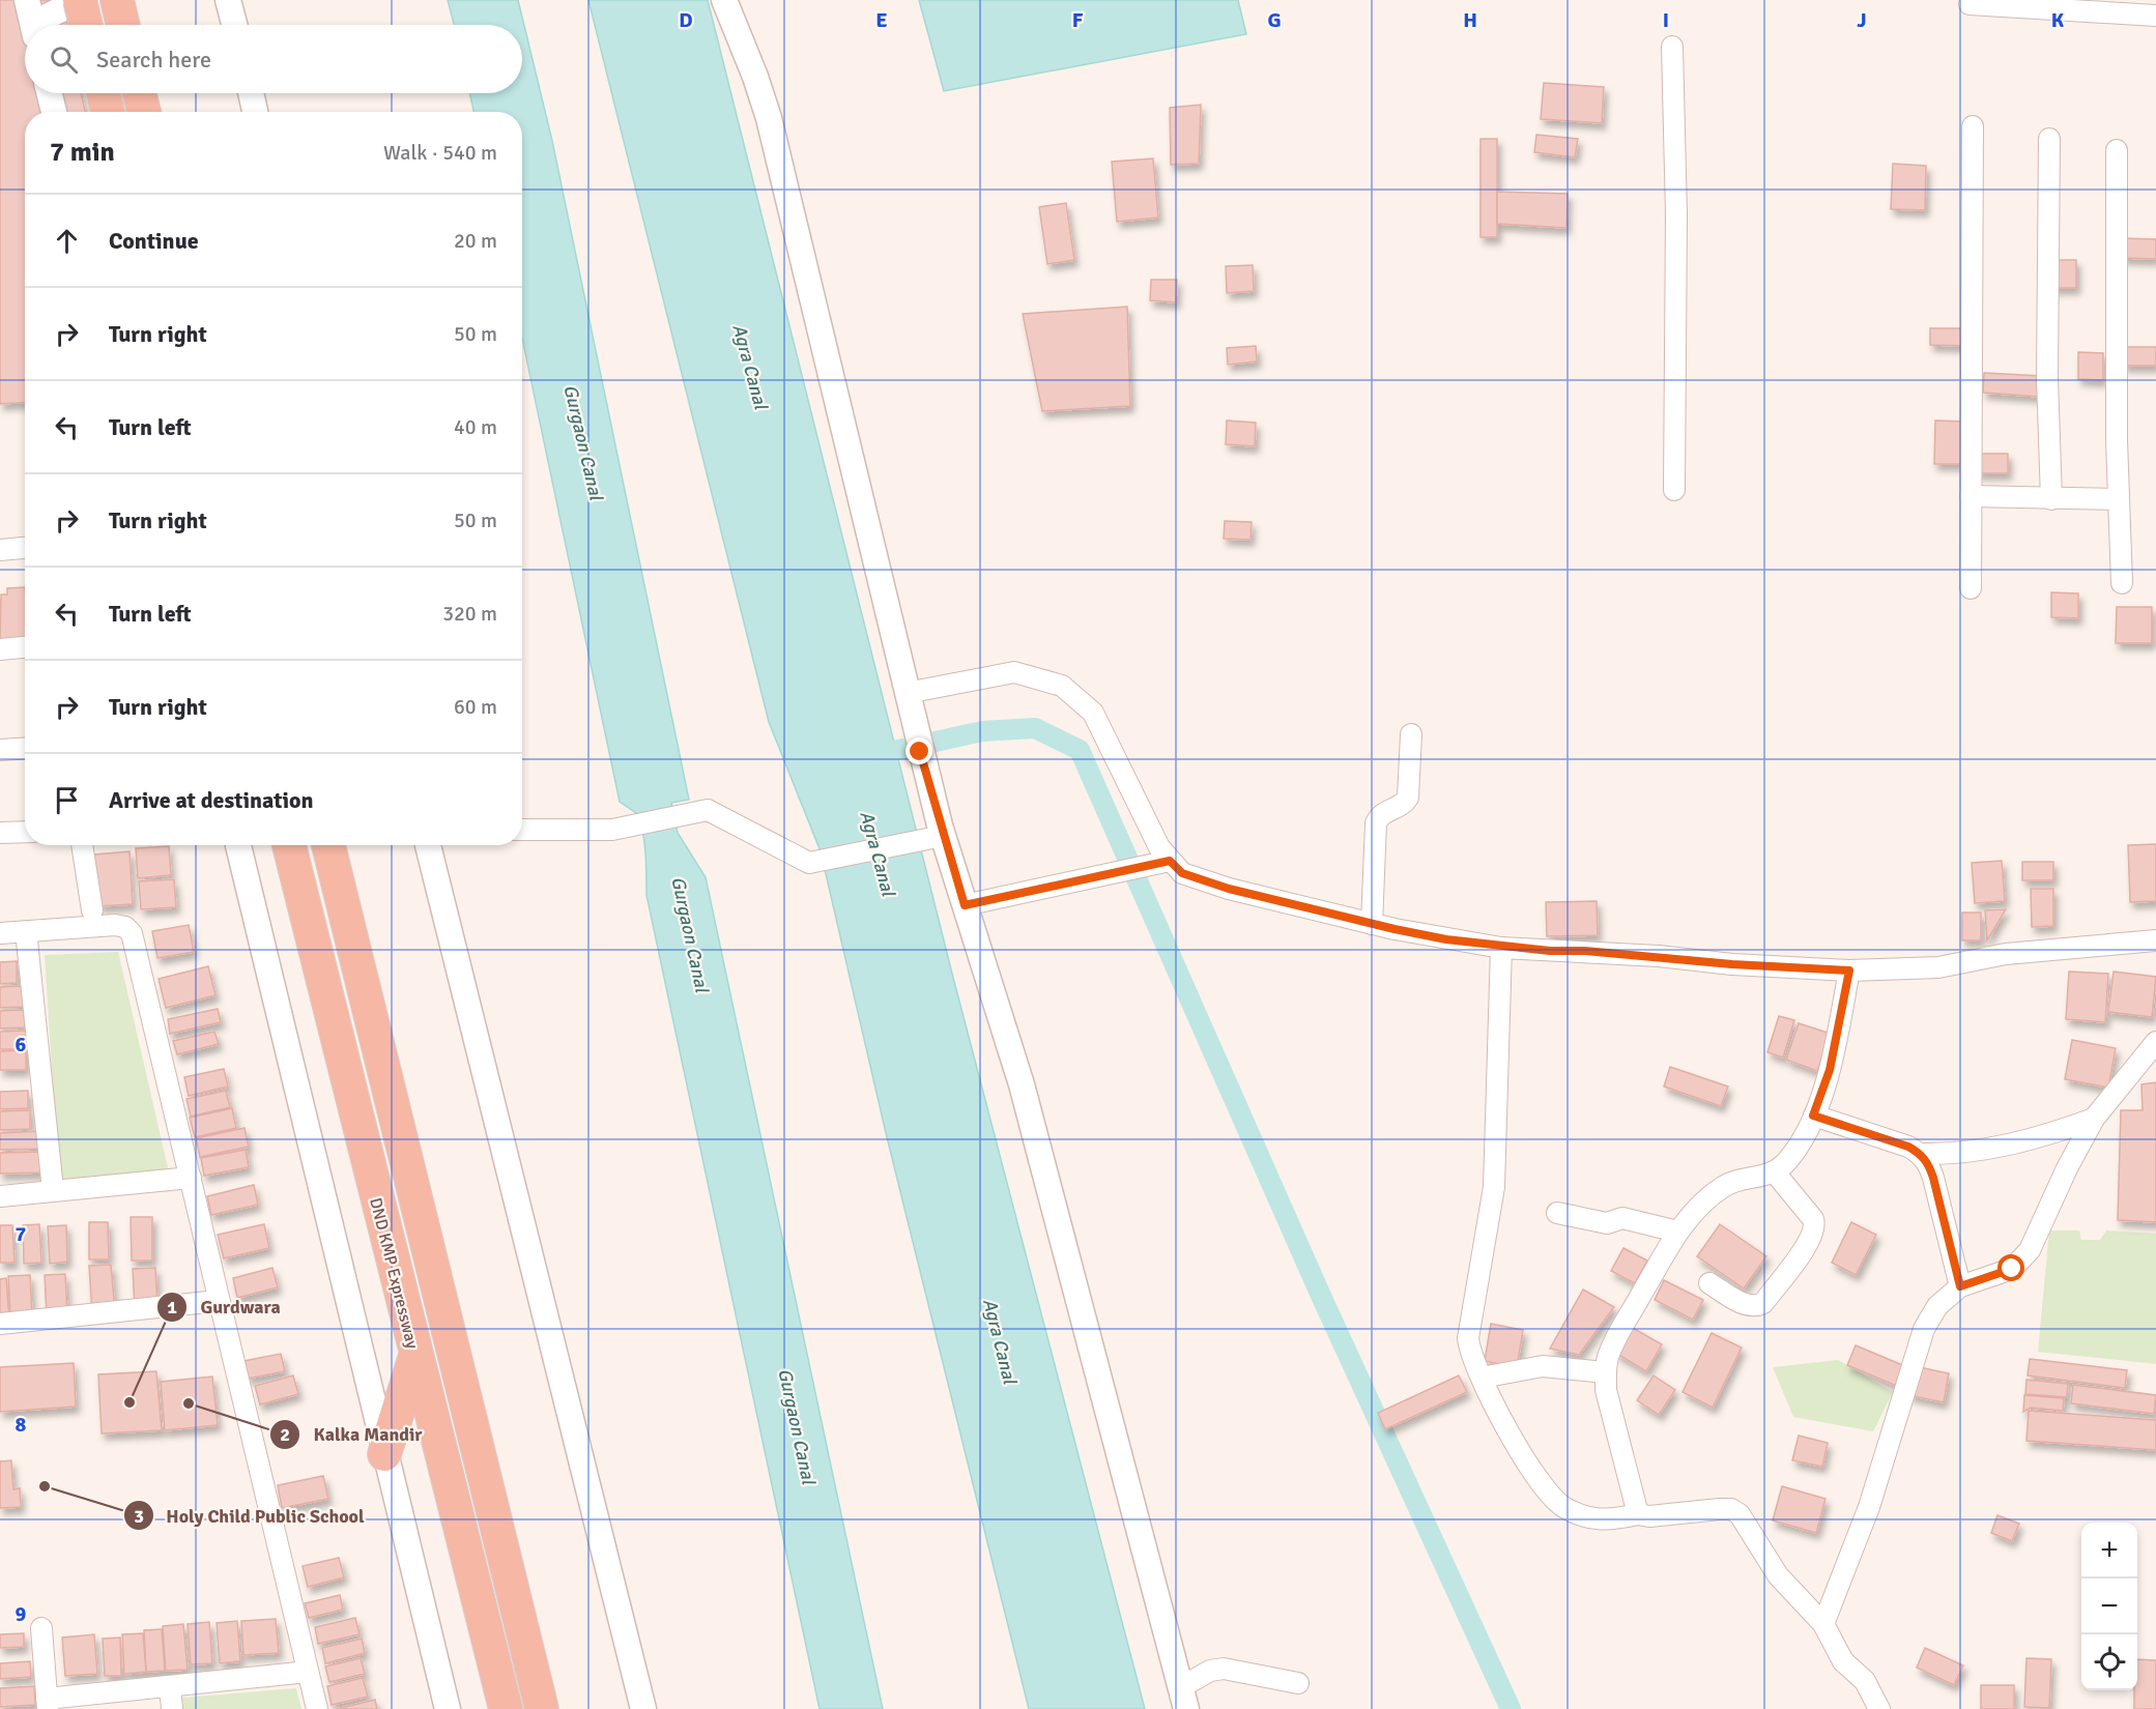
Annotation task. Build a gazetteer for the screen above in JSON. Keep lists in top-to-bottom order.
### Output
{
  "streets": {
    "highway": ["DND KMP Expressway"]
  },
  "water": ["Agra Canal", "Gurgaon Canal"],
  "places": ["Gurdwara", "Kalka Mandir", "Holy Child Public School"],
  "page": {
    "search": "Search here",
    "heading": ["7 min", "Walk · 540 m"],
    "list": [
      ["Continue", "20 m"],
      ["Turn right", "50 m"],
      ["Turn left", "40 m"],
      ["Turn right", "50 m"],
      ["Turn left", "320 m"],
      ["Turn right", "60 m"],
      "Arrive at destination"
    ],
    "map_buttons": ["+", "−"]
  },
  "grid": {
    "columns": [
      "D",
      "E",
      "F",
      "G",
      "H",
      "I",
      "J",
      "K"
    ],
    "rows": [
      "6",
      "7",
      "8",
      "9"
    ]
  }
}
